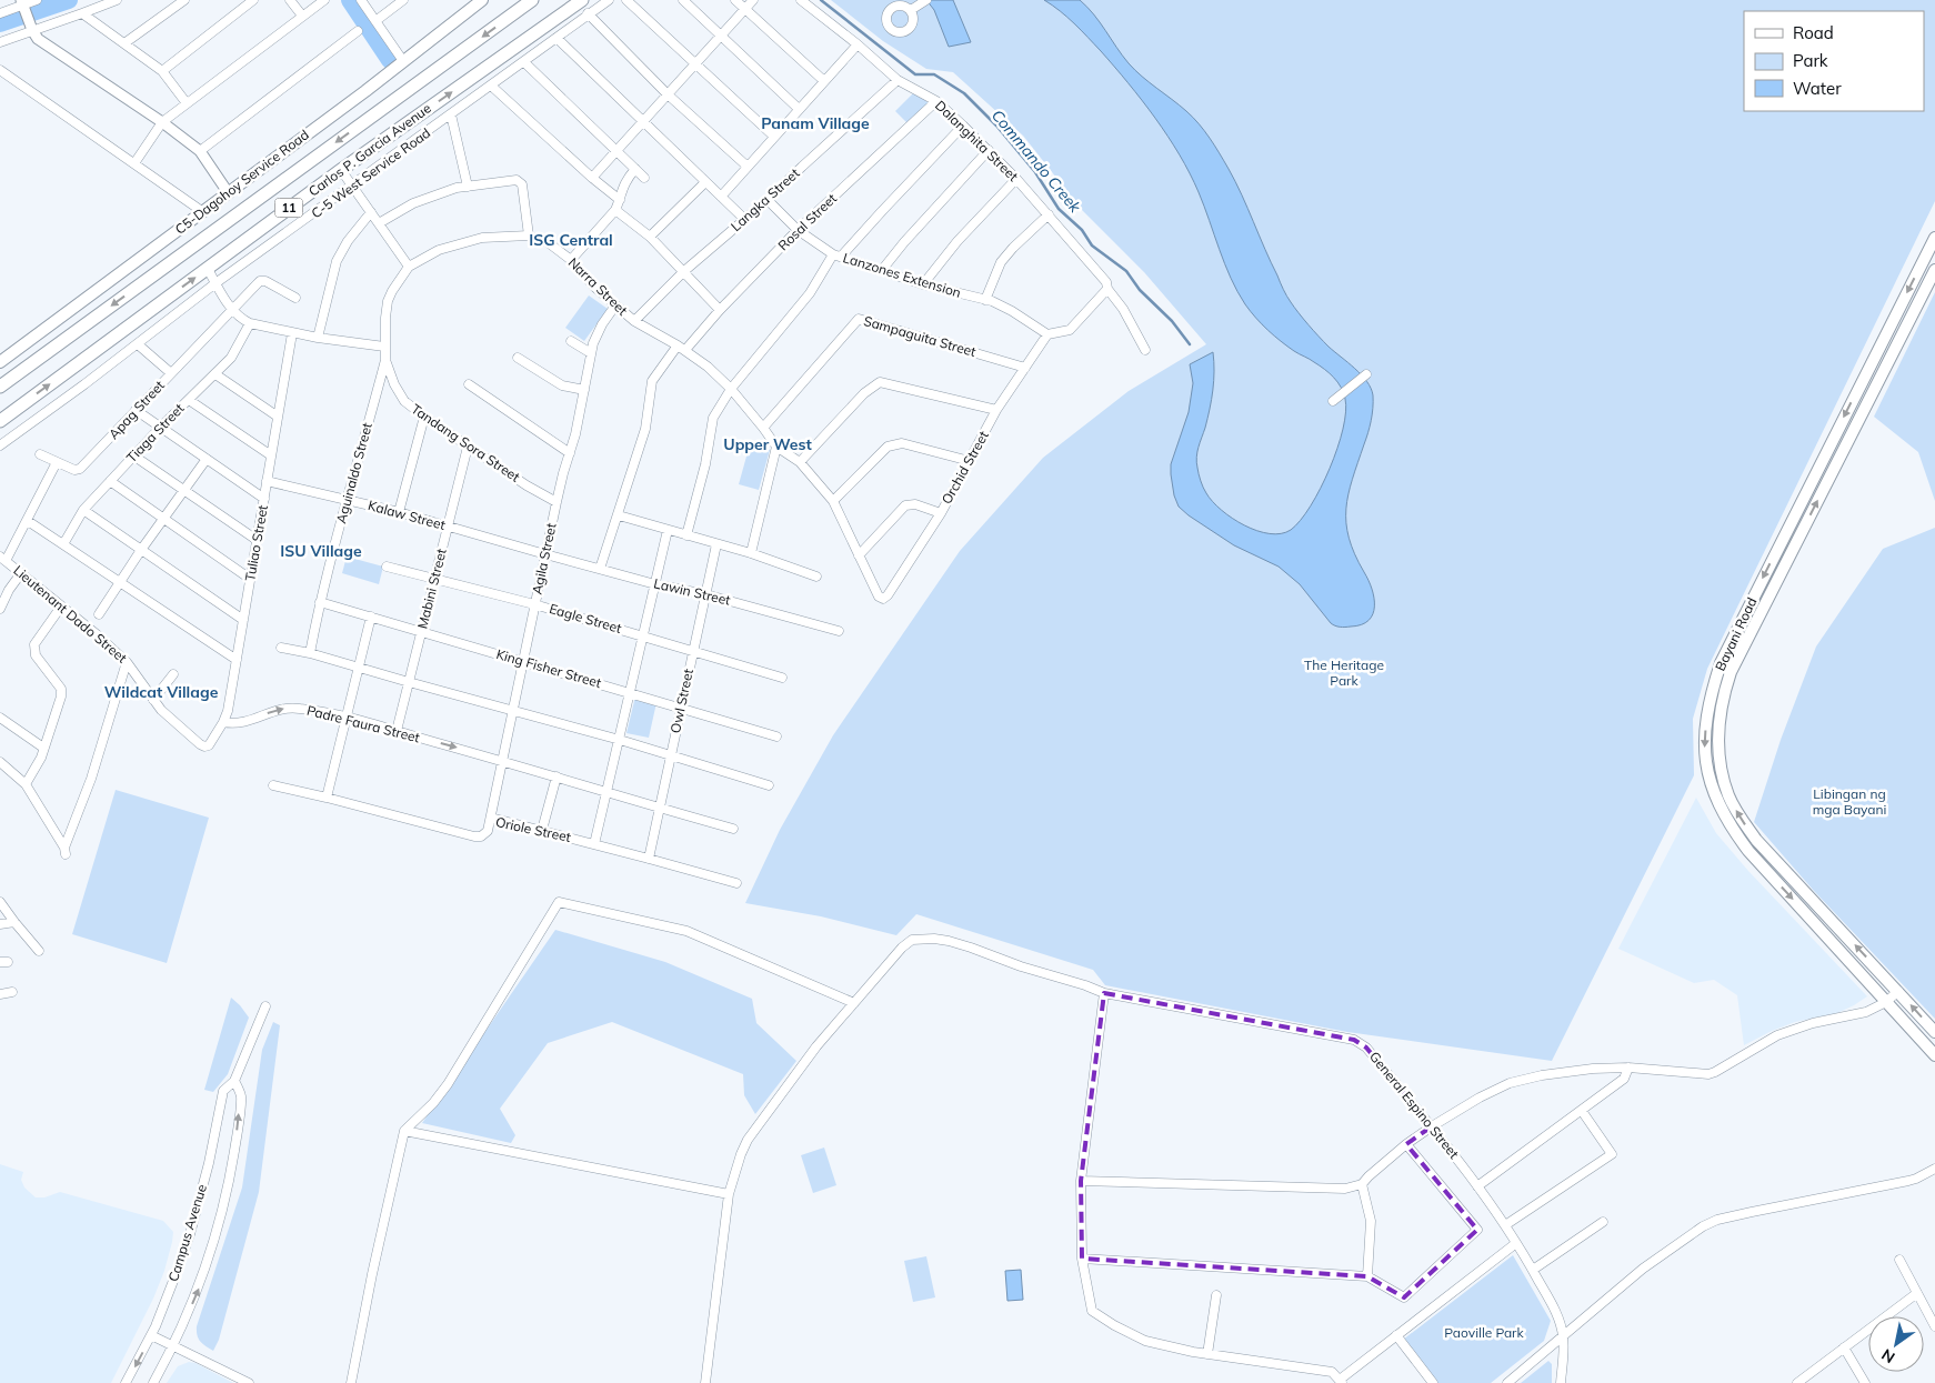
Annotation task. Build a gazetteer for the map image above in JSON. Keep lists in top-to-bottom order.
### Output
{
  "streets": {
    "main road": [
      "Carlos P. Garcia Avenue",
      "C5-Dagohoy Service Road",
      "11",
      "Bayani Road"
    ],
    "street": [
      "Dalanghita Street",
      "C-5 West Service Road",
      "Langka Street",
      "Rosal Street",
      "Lanzones Extension",
      "Narra Street",
      "Sampaguita Street",
      "Apag Street",
      "Tiaga Street",
      "Tandang Sora Street",
      "Orchid Street",
      "Aguinaldo Street",
      "Kalaw Street",
      "Tuliao Street",
      "Agila Street",
      "Mabini Street",
      "Lawin Street",
      "Lieutenant Dado Street",
      "Eagle Street",
      "King Fisher Street",
      "Owl Street",
      "Padre Faura Street",
      "Oriole Street",
      "General Espino Street",
      "Campus Avenue"
    ]
  },
  "crossings": [
    ["Dalanghita Street", "Langka Street"],
    ["Dalanghita Street", "Rosal Street"],
    ["Langka Street", "Lanzones Extension"],
    ["Langka Street", "Narra Street"],
    ["Rosal Street", "Lanzones Extension"],
    ["Rosal Street", "Narra Street"],
    ["Rosal Street", "Lawin Street"],
    ["Lanzones Extension", "Orchid Street"],
    ["Narra Street", "Sampaguita Street"],
    ["Narra Street", "Tandang Sora Street"],
    ["Narra Street", "Agila Street"],
    ["Sampaguita Street", "Orchid Street"],
    ["Tandang Sora Street", "Aguinaldo Street"],
    ["Tandang Sora Street", "Agila Street"],
    ["Tandang Sora Street", "Mabini Street"],
    ["Aguinaldo Street", "Kalaw Street"],
    ["Aguinaldo Street", "King Fisher Street"],
    ["Kalaw Street", "Tuliao Street"],
    ["Kalaw Street", "Agila Street"],
    ["Kalaw Street", "Mabini Street"],
    ["Kalaw Street", "Lawin Street"],
    ["Tuliao Street", "Lieutenant Dado Street"],
    ["Tuliao Street", "Padre Faura Street"],
    ["Agila Street", "Lawin Street"],
    ["Agila Street", "Eagle Street"],
    ["Agila Street", "King Fisher Street"],
    ["Agila Street", "Padre Faura Street"],
    ["Agila Street", "Oriole Street"],
    ["Mabini Street", "Eagle Street"],
    ["Mabini Street", "King Fisher Street"],
    ["Mabini Street", "Padre Faura Street"],
    ["Lawin Street", "Owl Street"],
    ["Eagle Street", "Owl Street"],
    ["King Fisher Street", "Owl Street"],
    ["Owl Street", "Padre Faura Street"],
    ["Owl Street", "Oriole Street"]
  ],
  "districts": [
    "Panam Village",
    "ISG Central",
    "Upper West",
    "ISU Village",
    "Wildcat Village"
  ],
  "water": ["Commando Creek"],
  "parks": ["The Heritage Park", "Libingan ng mga Bayani", "Paoville Park"],
  "legend": ["Road", "Park", "Water"],
  "north": "bottom left"
}
